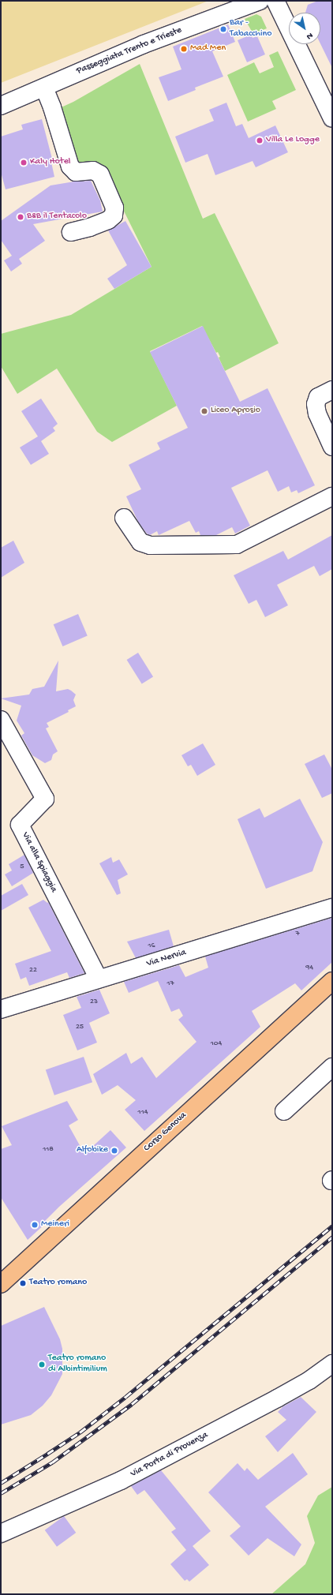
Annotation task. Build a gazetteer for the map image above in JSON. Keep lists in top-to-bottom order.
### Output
{
  "streets": {
    "main road": ["Corso Genova"],
    "street": [
      "Passeggiata Trento e Trieste",
      "Via alla Spiaggia",
      "Via Nervia",
      "Via Porta di Provenza"
    ]
  },
  "crossings": [
    ["Via alla Spiaggia", "Via Nervia"]
  ],
  "places": [
    "Bar - Tabacchino",
    "Mad Men",
    "Villa Le Logge",
    "Kaly Hotel",
    "B&B il Tentacolo",
    "Liceo Aprosio",
    "Alfobike",
    "Meineri",
    "Teatro romano",
    "Teatro romano di Albintimilium"
  ],
  "house_numbers": [
    "5",
    "7",
    "16",
    "94",
    "22",
    "17",
    "23",
    "25",
    "104",
    "114",
    "118"
  ],
  "north": "bottom right"
}
